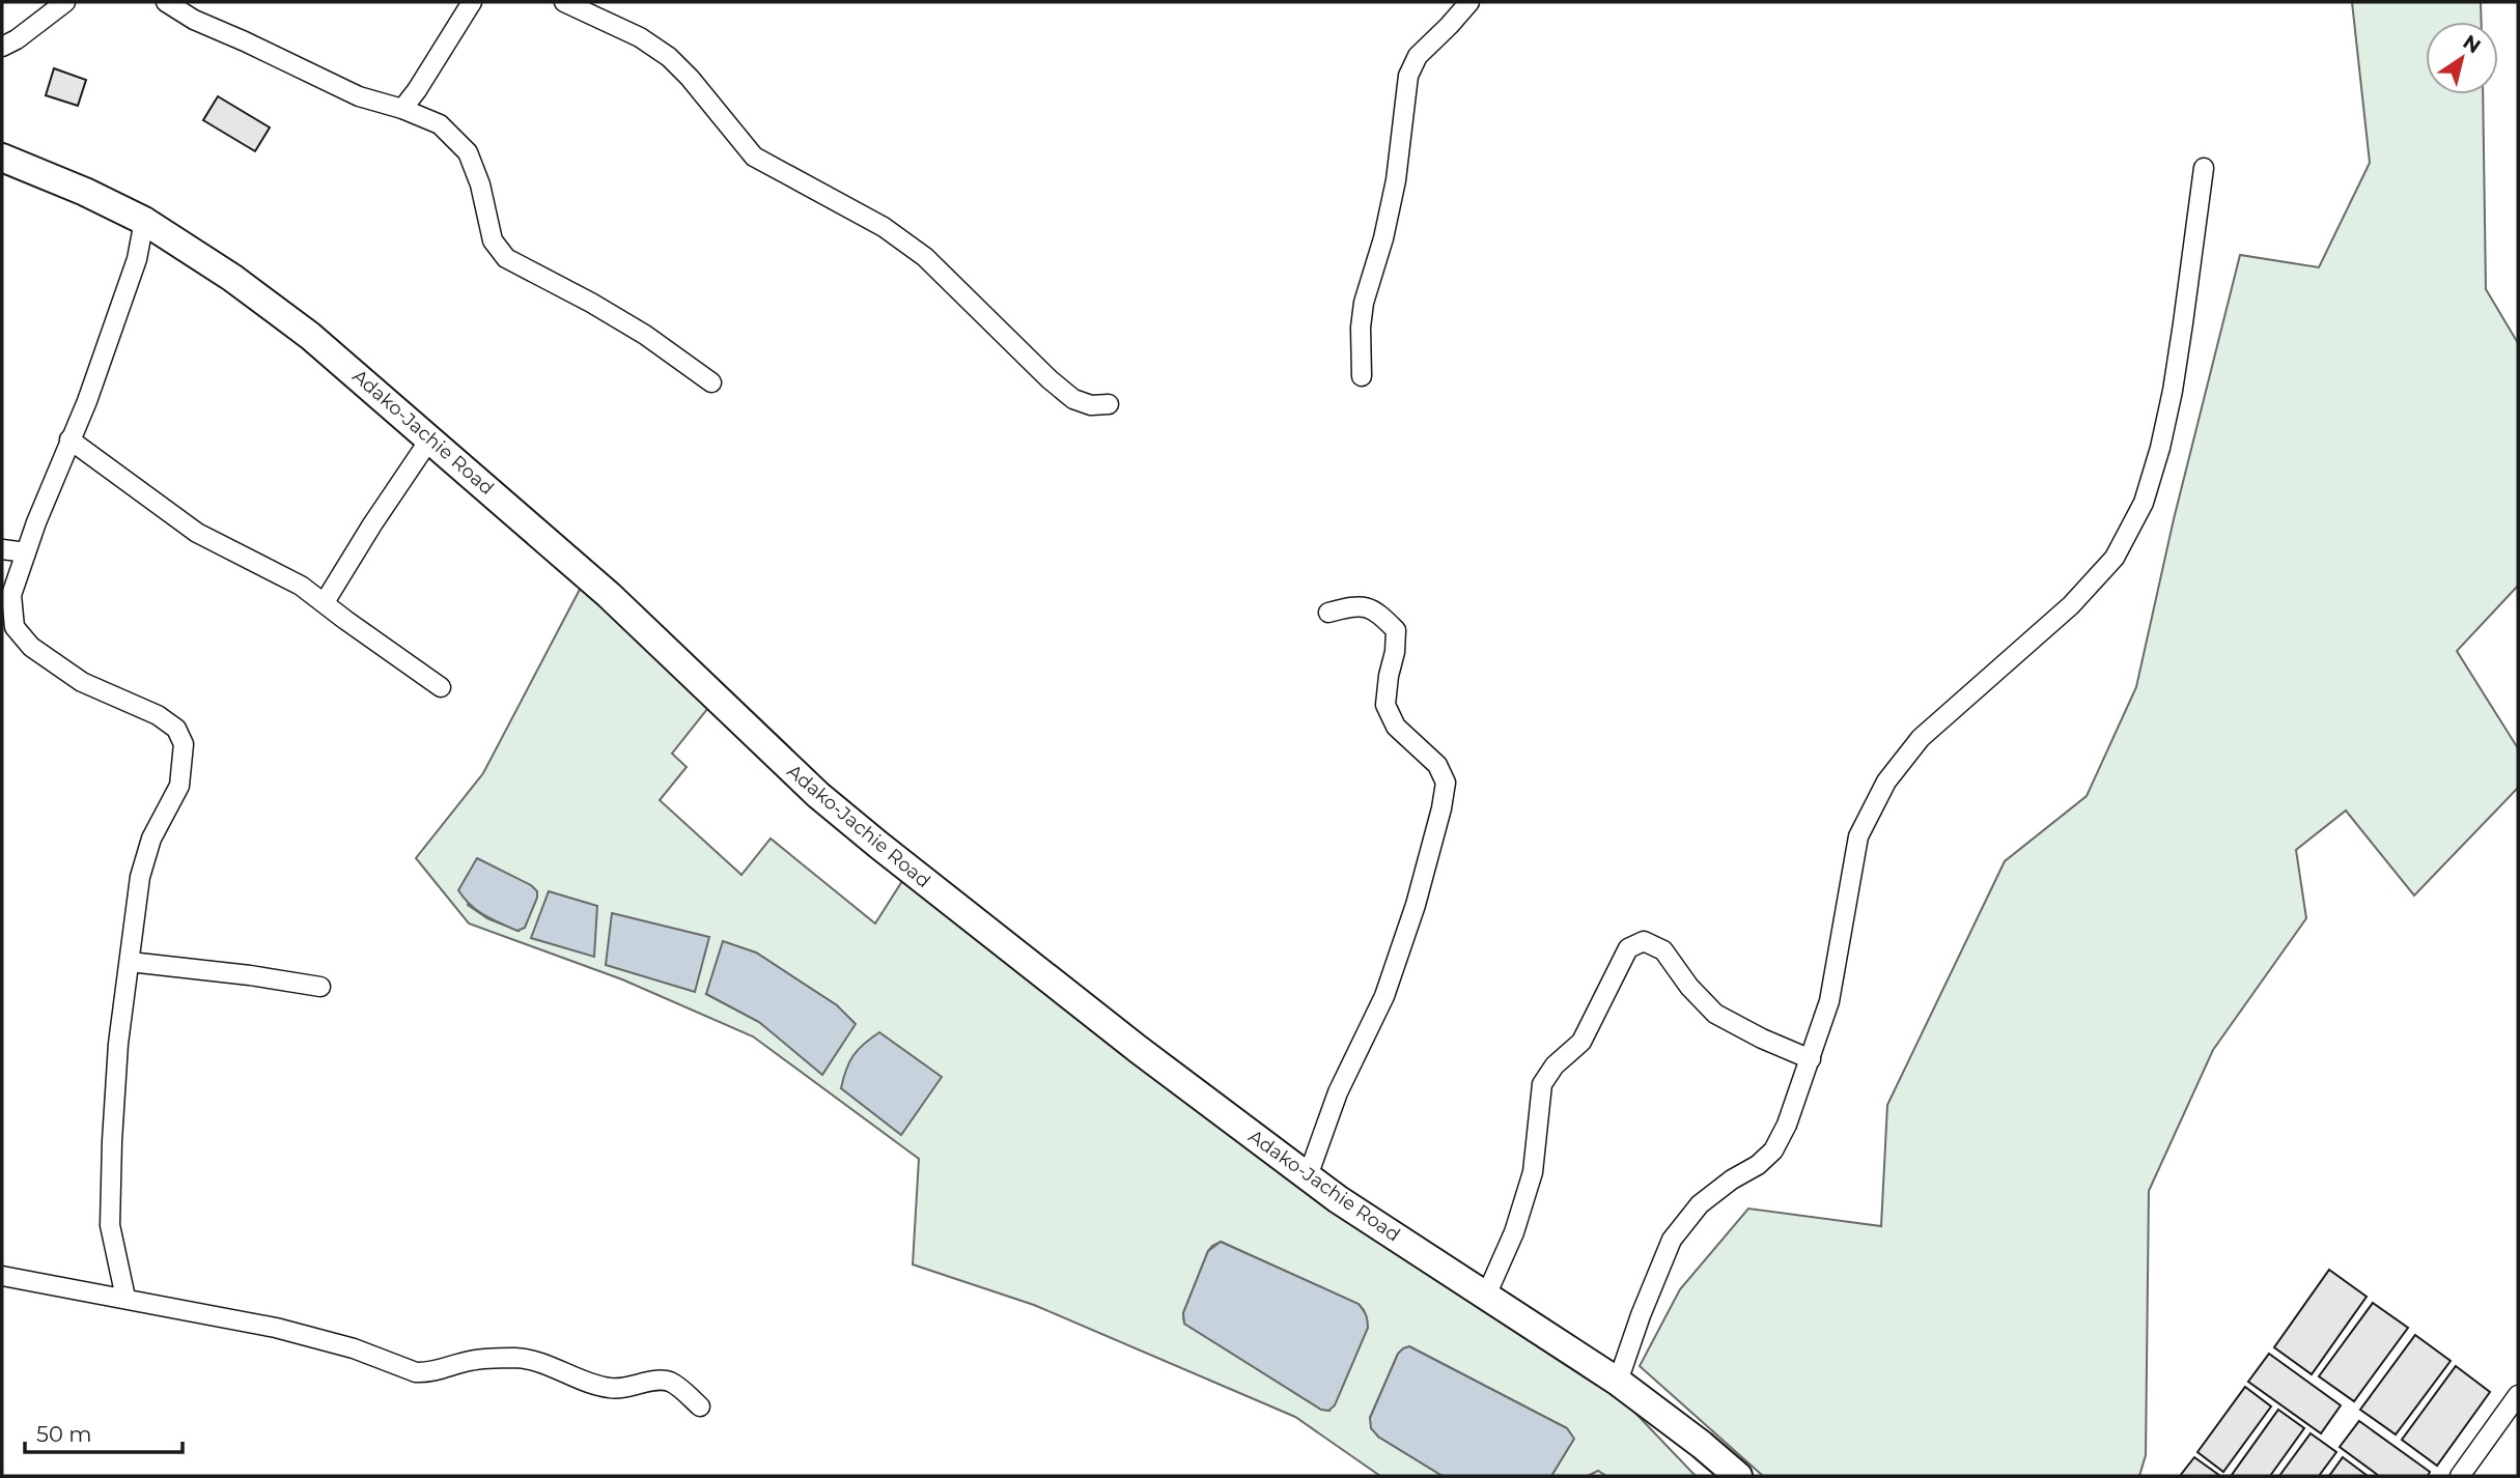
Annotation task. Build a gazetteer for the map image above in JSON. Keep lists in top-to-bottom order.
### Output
{
  "streets": {
    "street": ["Adako-Jachie Road"]
  },
  "scale_bar": "50 m",
  "north": "top right"
}
